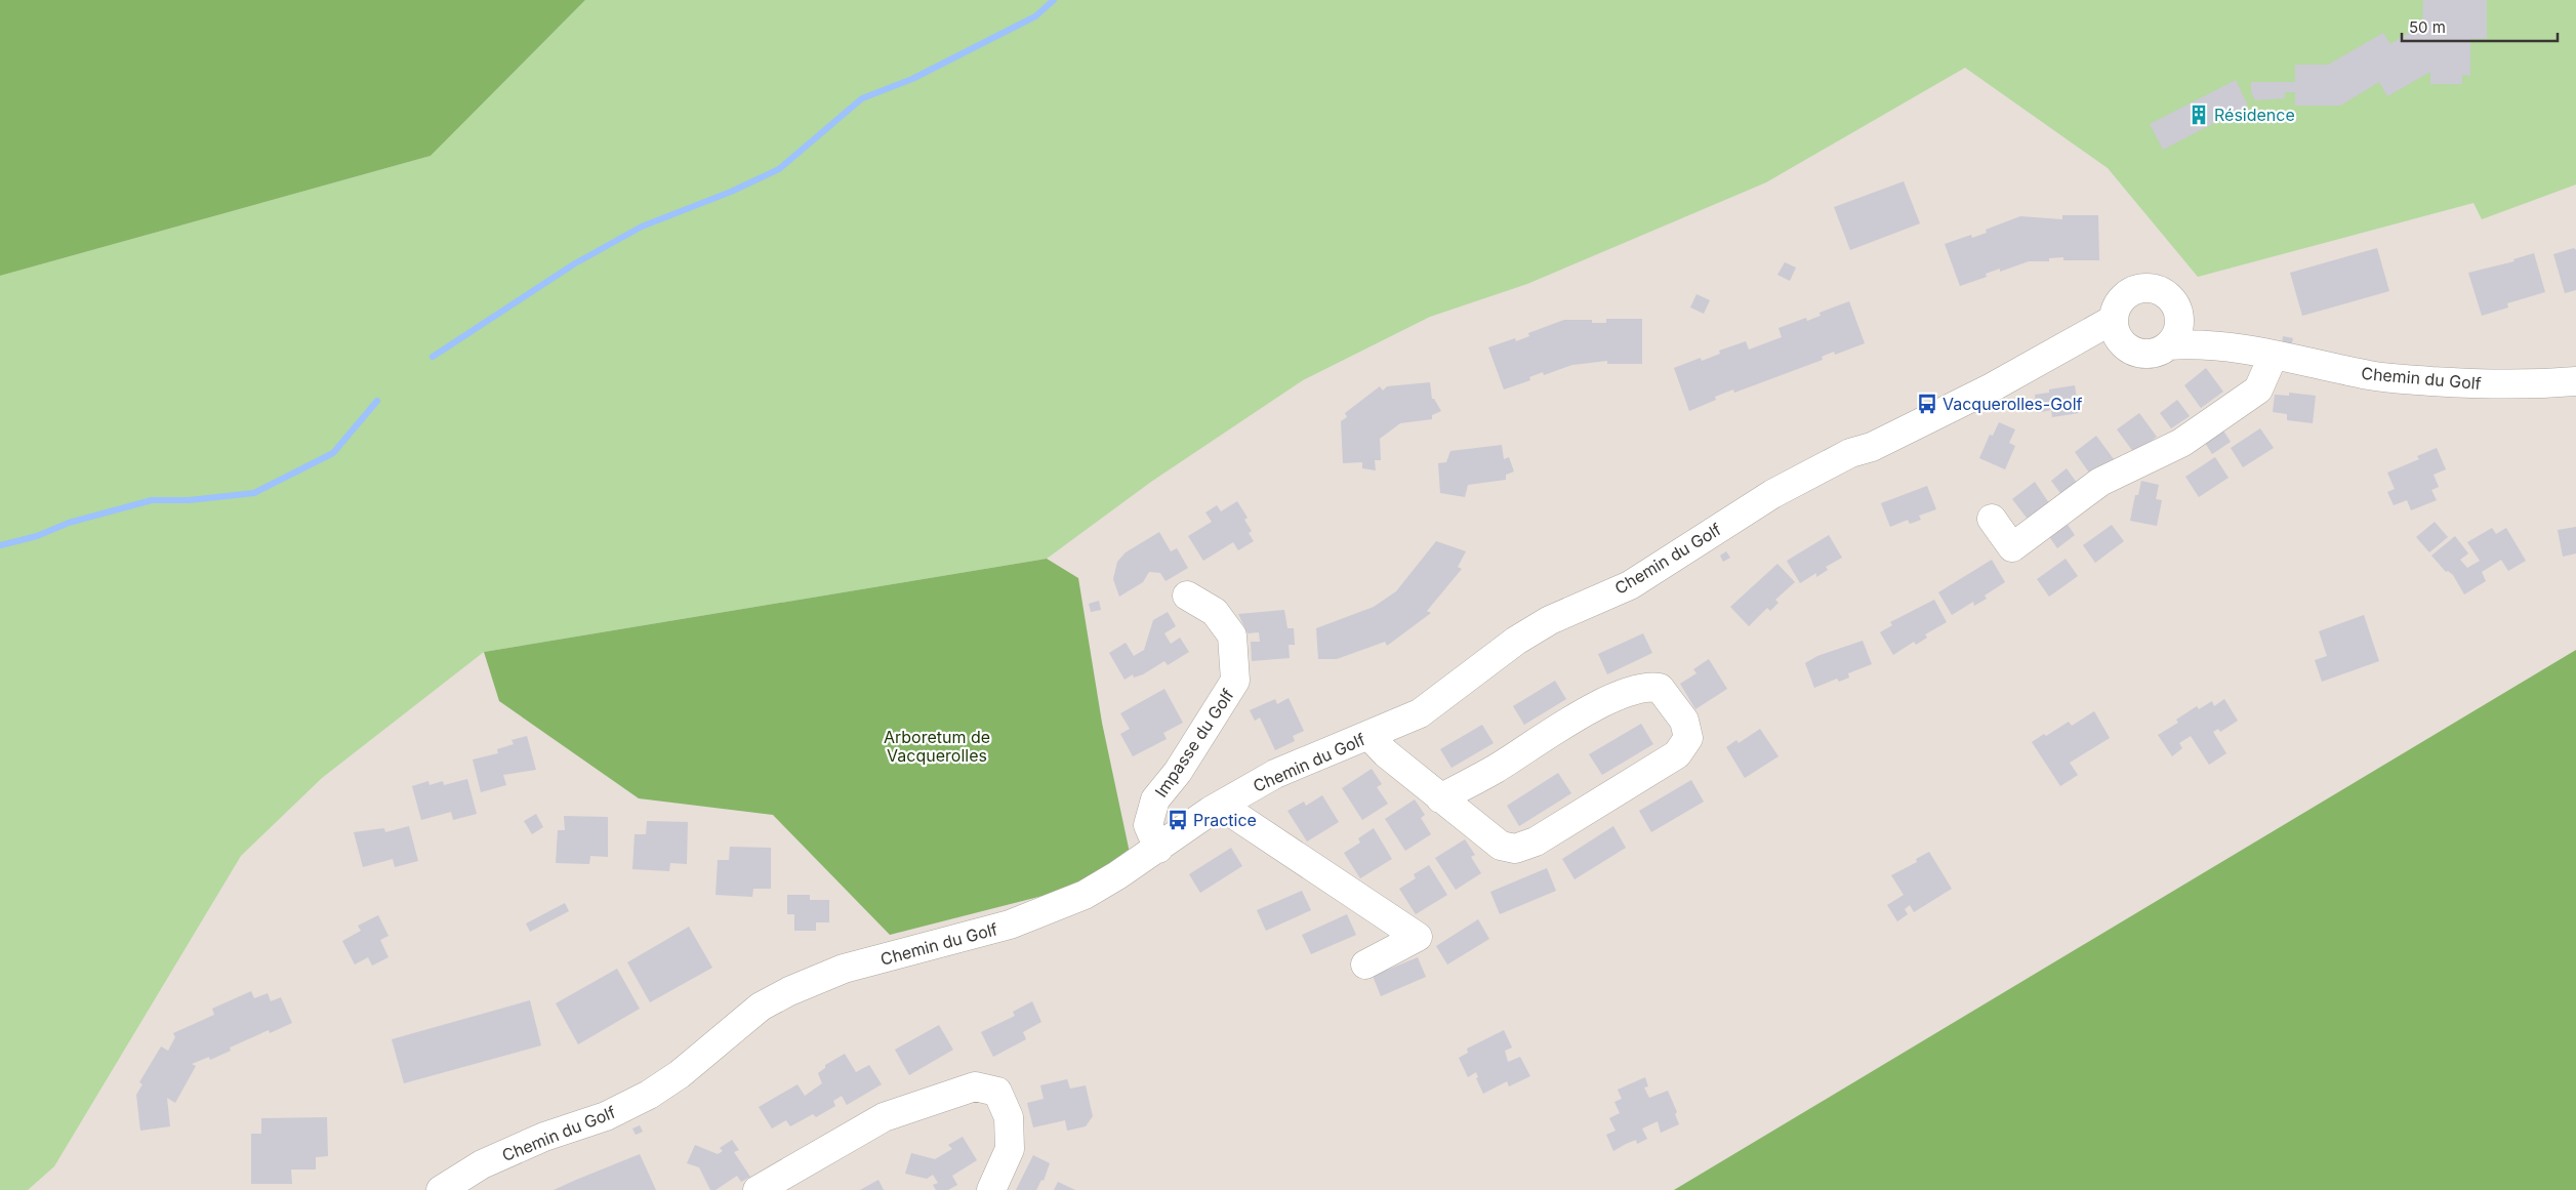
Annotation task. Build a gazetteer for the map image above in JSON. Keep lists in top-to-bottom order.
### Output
{
  "streets": {
    "street": ["Chemin du Golf", "Impasse du Golf"]
  },
  "crossings": [
    ["Chemin du Golf", "Impasse du Golf"]
  ],
  "parks": ["Arboretum de Vacquerolles"],
  "places": {
    "building": ["Résidence"],
    "bus stop": ["Vacquerolles-Golf", "Practice"]
  },
  "scale_bar": "50 m"
}
